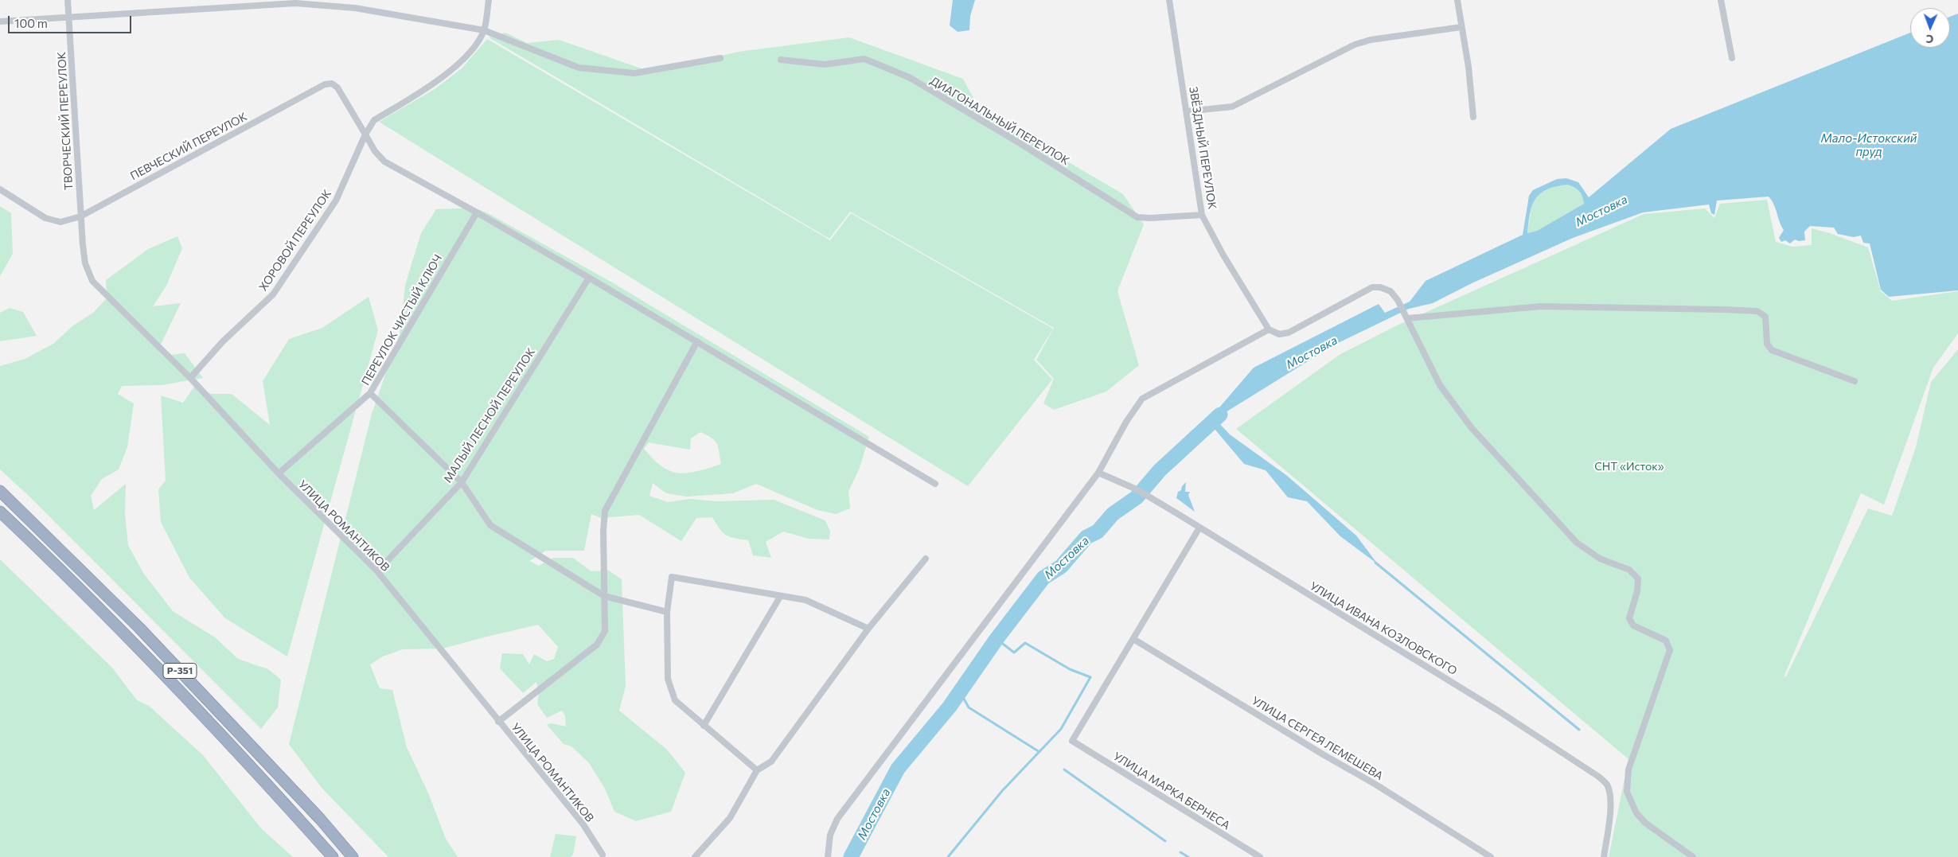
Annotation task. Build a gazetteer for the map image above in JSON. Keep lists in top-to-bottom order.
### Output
{
  "streets": {
    "highway": ["Р-351"],
    "street": [
      "ТВОРЧЕСКИЙ ПЕРЕУЛОК",
      "ДИАГОНАЛЬНЫЙ ПЕРЕУЛОК",
      "ПЕВЧЕСКИЙ ПЕРЕУЛОК",
      "ЗВЁЗДНЫЙ ПЕРЕУЛОК",
      "ХОРОВОЙ ПЕРЕУЛОК",
      "ПЕРЕУЛОК ЧИСТЫЙ КЛЮЧ",
      "МАЛЫЙ ЛЕСНОЙ ПЕРЕУЛОК",
      "УЛИЦА РОМАНТИКОВ",
      "УЛИЦА ИВАНА КОЗЛОВСКОГО",
      "УЛИЦА СЕРГЕЯ ЛЕМЕШЕВА",
      "УЛИЦА МАРКА БЕРНЕСА"
    ]
  },
  "crossings": [
    ["ТВОРЧЕСКИЙ ПЕРЕУЛОК", "ПЕВЧЕСКИЙ ПЕРЕУЛОК"],
    ["ТВОРЧЕСКИЙ ПЕРЕУЛОК", "УЛИЦА РОМАНТИКОВ"],
    ["ДИАГОНАЛЬНЫЙ ПЕРЕУЛОК", "ЗВЁЗДНЫЙ ПЕРЕУЛОК"],
    ["ПЕВЧЕСКИЙ ПЕРЕУЛОК", "ХОРОВОЙ ПЕРЕУЛОК"],
    ["ПЕВЧЕСКИЙ ПЕРЕУЛОК", "ПЕРЕУЛОК ЧИСТЫЙ КЛЮЧ"],
    ["ПЕВЧЕСКИЙ ПЕРЕУЛОК", "МАЛЫЙ ЛЕСНОЙ ПЕРЕУЛОК"],
    ["ПЕВЧЕСКИЙ ПЕРЕУЛОК", "УЛИЦА РОМАНТИКОВ"],
    ["ХОРОВОЙ ПЕРЕУЛОК", "УЛИЦА РОМАНТИКОВ"],
    ["ПЕРЕУЛОК ЧИСТЫЙ КЛЮЧ", "УЛИЦА РОМАНТИКОВ"],
    ["МАЛЫЙ ЛЕСНОЙ ПЕРЕУЛОК", "УЛИЦА РОМАНТИКОВ"],
    ["УЛИЦА СЕРГЕЯ ЛЕМЕШЕВА", "УЛИЦА МАРКА БЕРНЕСА"]
  ],
  "water": ["Мало-Истокский пруд", "Мостовка"],
  "parks": ["СНТ «Исток»"],
  "scale_bar": "100 m",
  "north": "bottom"
}
